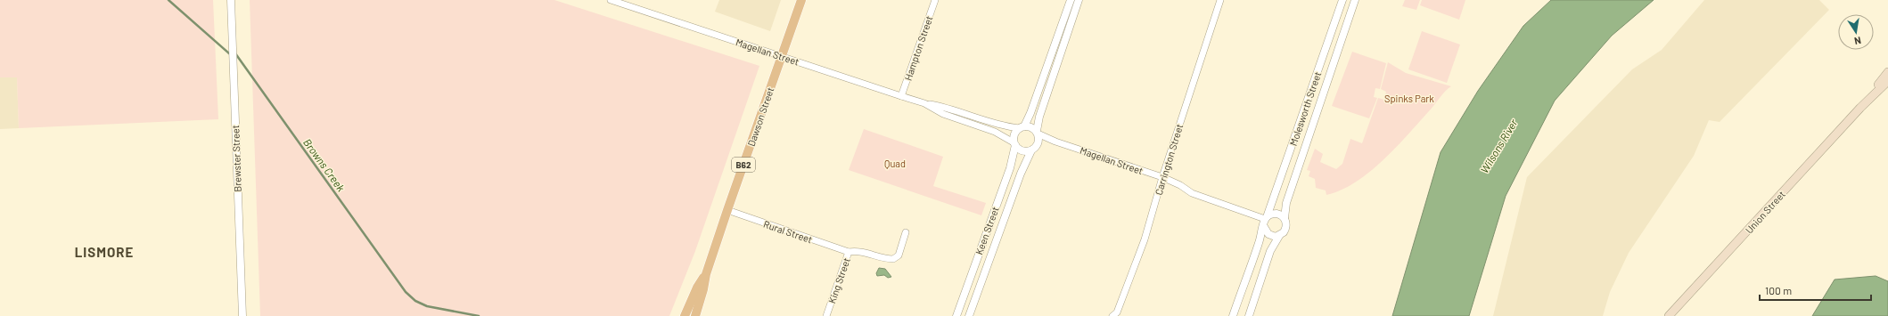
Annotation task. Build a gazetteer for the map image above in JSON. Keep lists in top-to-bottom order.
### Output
{
  "streets": {
    "main road": ["Dawson Street", "B62", "Union Street"],
    "street": [
      "Hampton Street",
      "Magellan Street",
      "Molesworth Street",
      "Brewster Street",
      "Carrington Street",
      "Keen Street",
      "Rural Street",
      "King Street"
    ]
  },
  "crossings": [
    ["Hampton Street", "Magellan Street"],
    ["Magellan Street", "Molesworth Street"],
    ["Magellan Street", "Dawson Street"],
    ["Magellan Street", "Carrington Street"],
    ["Magellan Street", "Keen Street"],
    ["Dawson Street", "Rural Street"],
    ["Rural Street", "King Street"]
  ],
  "districts": ["LISMORE"],
  "water": ["Wilsons River", "Browns Creek"],
  "parks": ["Spinks Park", "Quad"],
  "scale_bar": "100 m",
  "north": "bottom"
}
